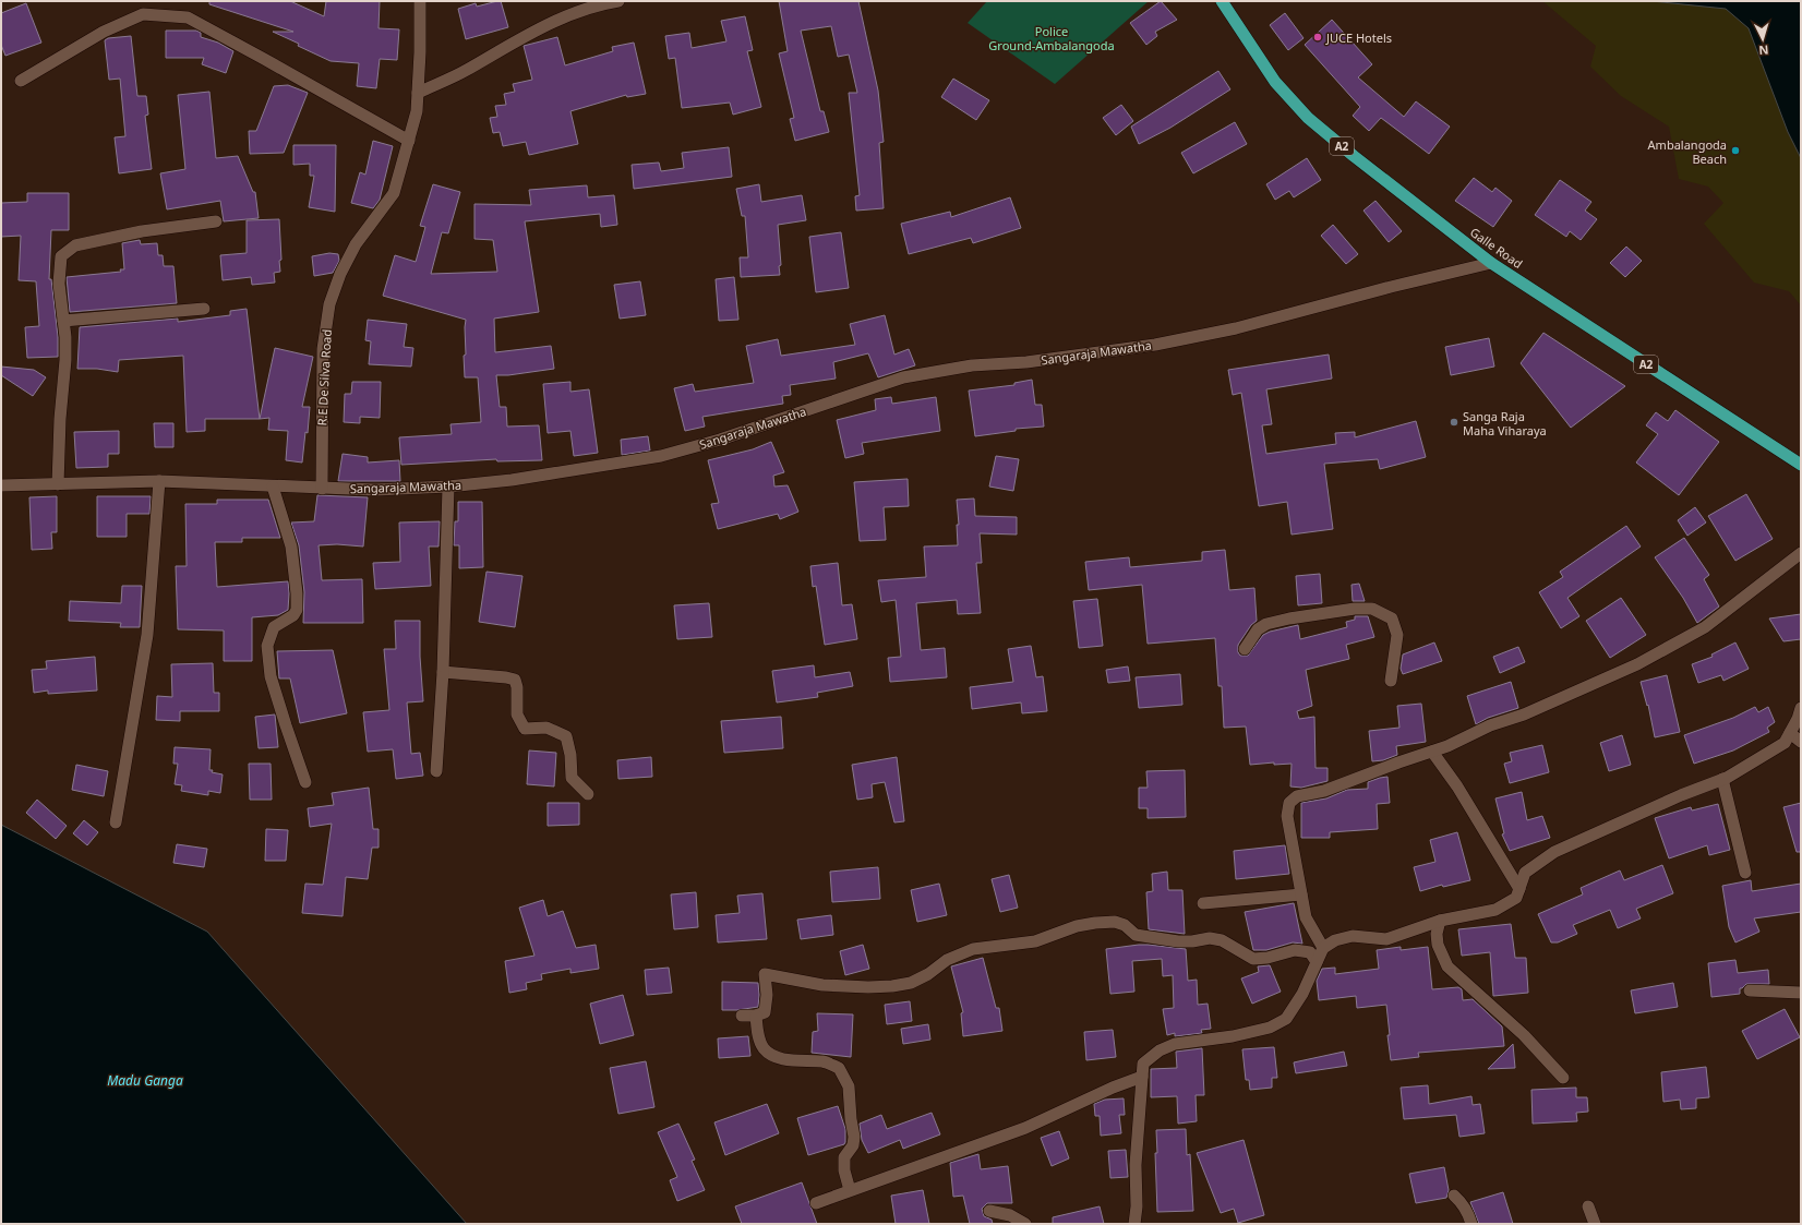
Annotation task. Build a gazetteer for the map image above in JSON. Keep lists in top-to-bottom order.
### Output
{
  "streets": {
    "highway": ["A2", "Galle Road"],
    "street": ["Sangaraja Mawatha", "R.E De Silva Road"]
  },
  "crossings": [
    ["Galle Road", "Sangaraja Mawatha"],
    ["Sangaraja Mawatha", "R.E De Silva Road"]
  ],
  "water": ["Madu Ganga"],
  "parks": ["Police Ground-Ambalangoda"],
  "places": ["JUCE Hotels", "Ambalangoda Beach", "Sanga Raja Maha Viharaya"],
  "north": "bottom"
}
